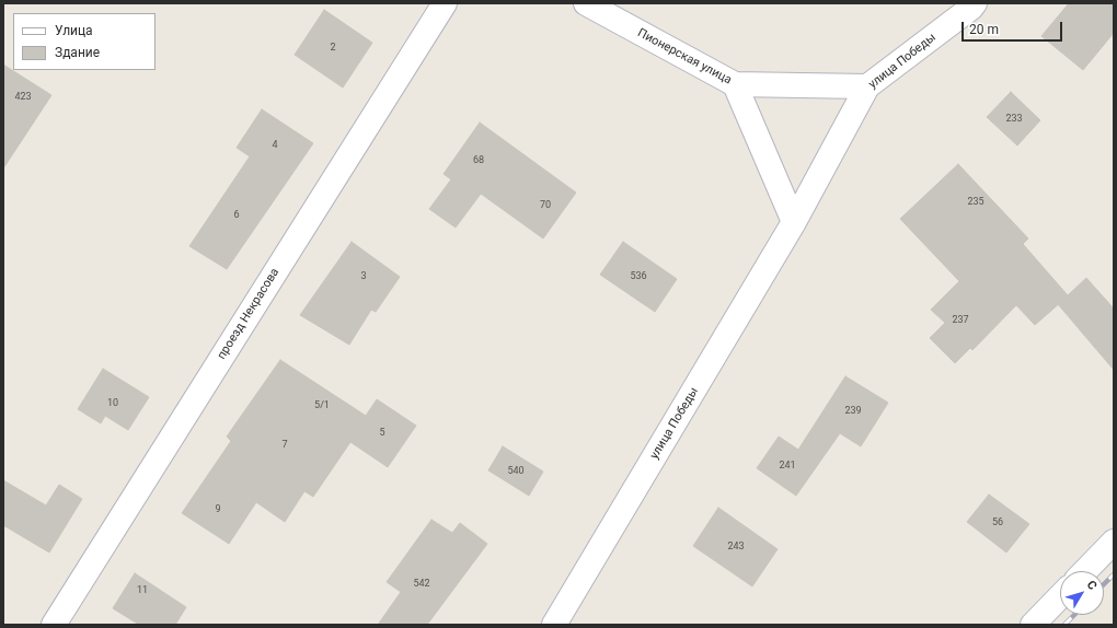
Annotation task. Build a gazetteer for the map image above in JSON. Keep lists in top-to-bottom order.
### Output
{
  "streets": {
    "street": ["Пионерская улица", "улица Победы", "проезд Некрасова"]
  },
  "crossings": [
    ["Пионерская улица", "улица Победы"]
  ],
  "house_numbers": [
    "2",
    "423",
    "233",
    "4",
    "68",
    "235",
    "70",
    "6",
    "3",
    "536",
    "237",
    "10",
    "5/1",
    "239",
    "5",
    "7",
    "241",
    "540",
    "9",
    "56",
    "243",
    "542",
    "11"
  ],
  "legend": ["Улица", "Здание"],
  "scale_bar": "20 m",
  "north": "top right"
}
